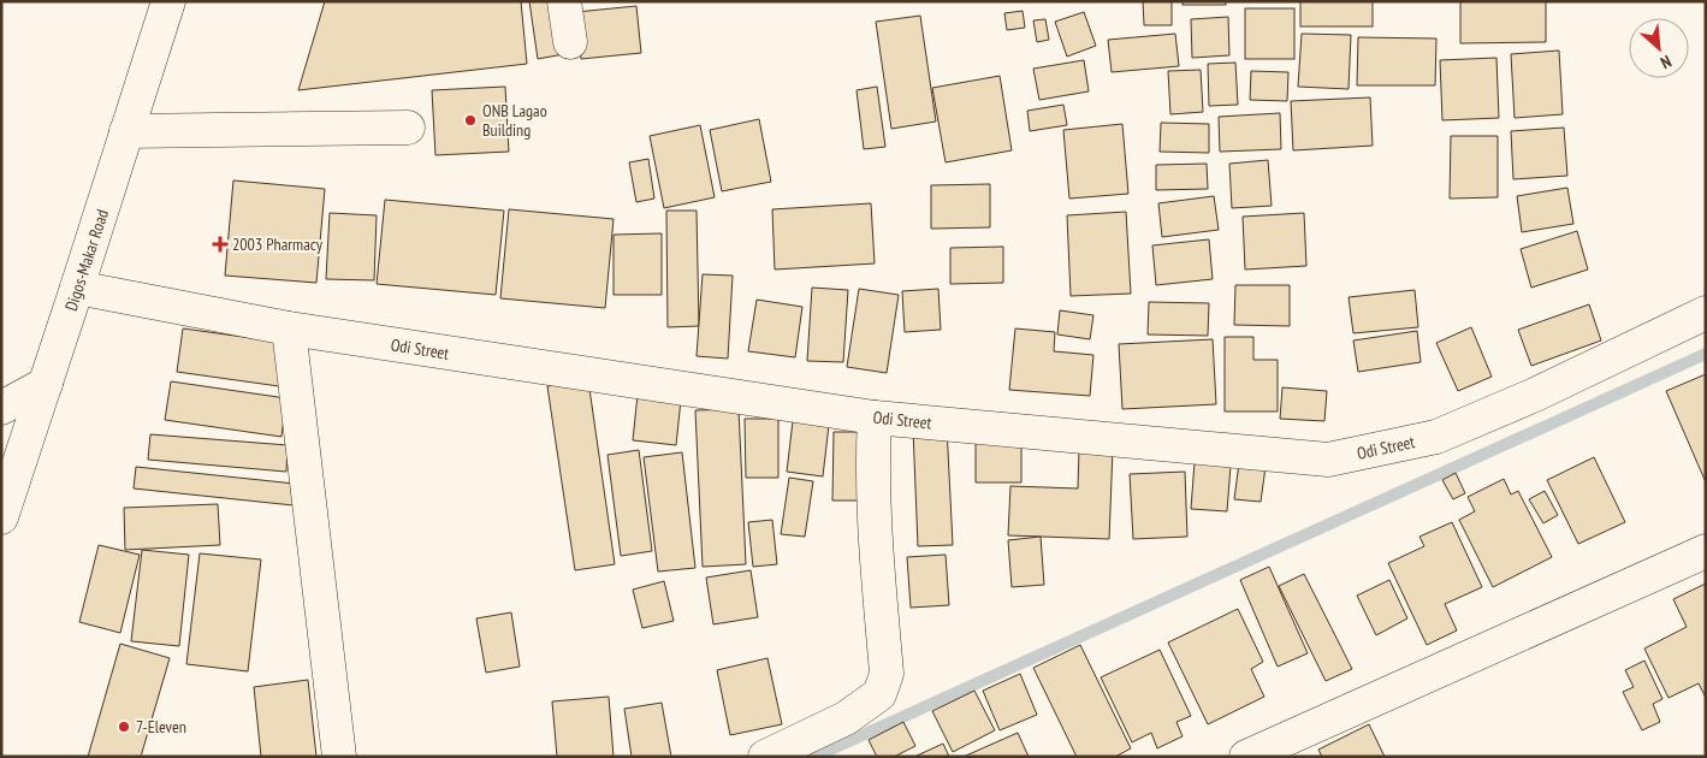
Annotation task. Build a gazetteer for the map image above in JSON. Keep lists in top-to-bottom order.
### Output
{
  "streets": {
    "street": ["Digos-Makar Road", "Odi Street"]
  },
  "crossings": [
    ["Digos-Makar Road", "Odi Street"]
  ],
  "places": {
    "other": ["ONB Lagao Building", "7-Eleven"],
    "health": ["2003 Pharmacy"]
  },
  "north": "bottom right"
}
